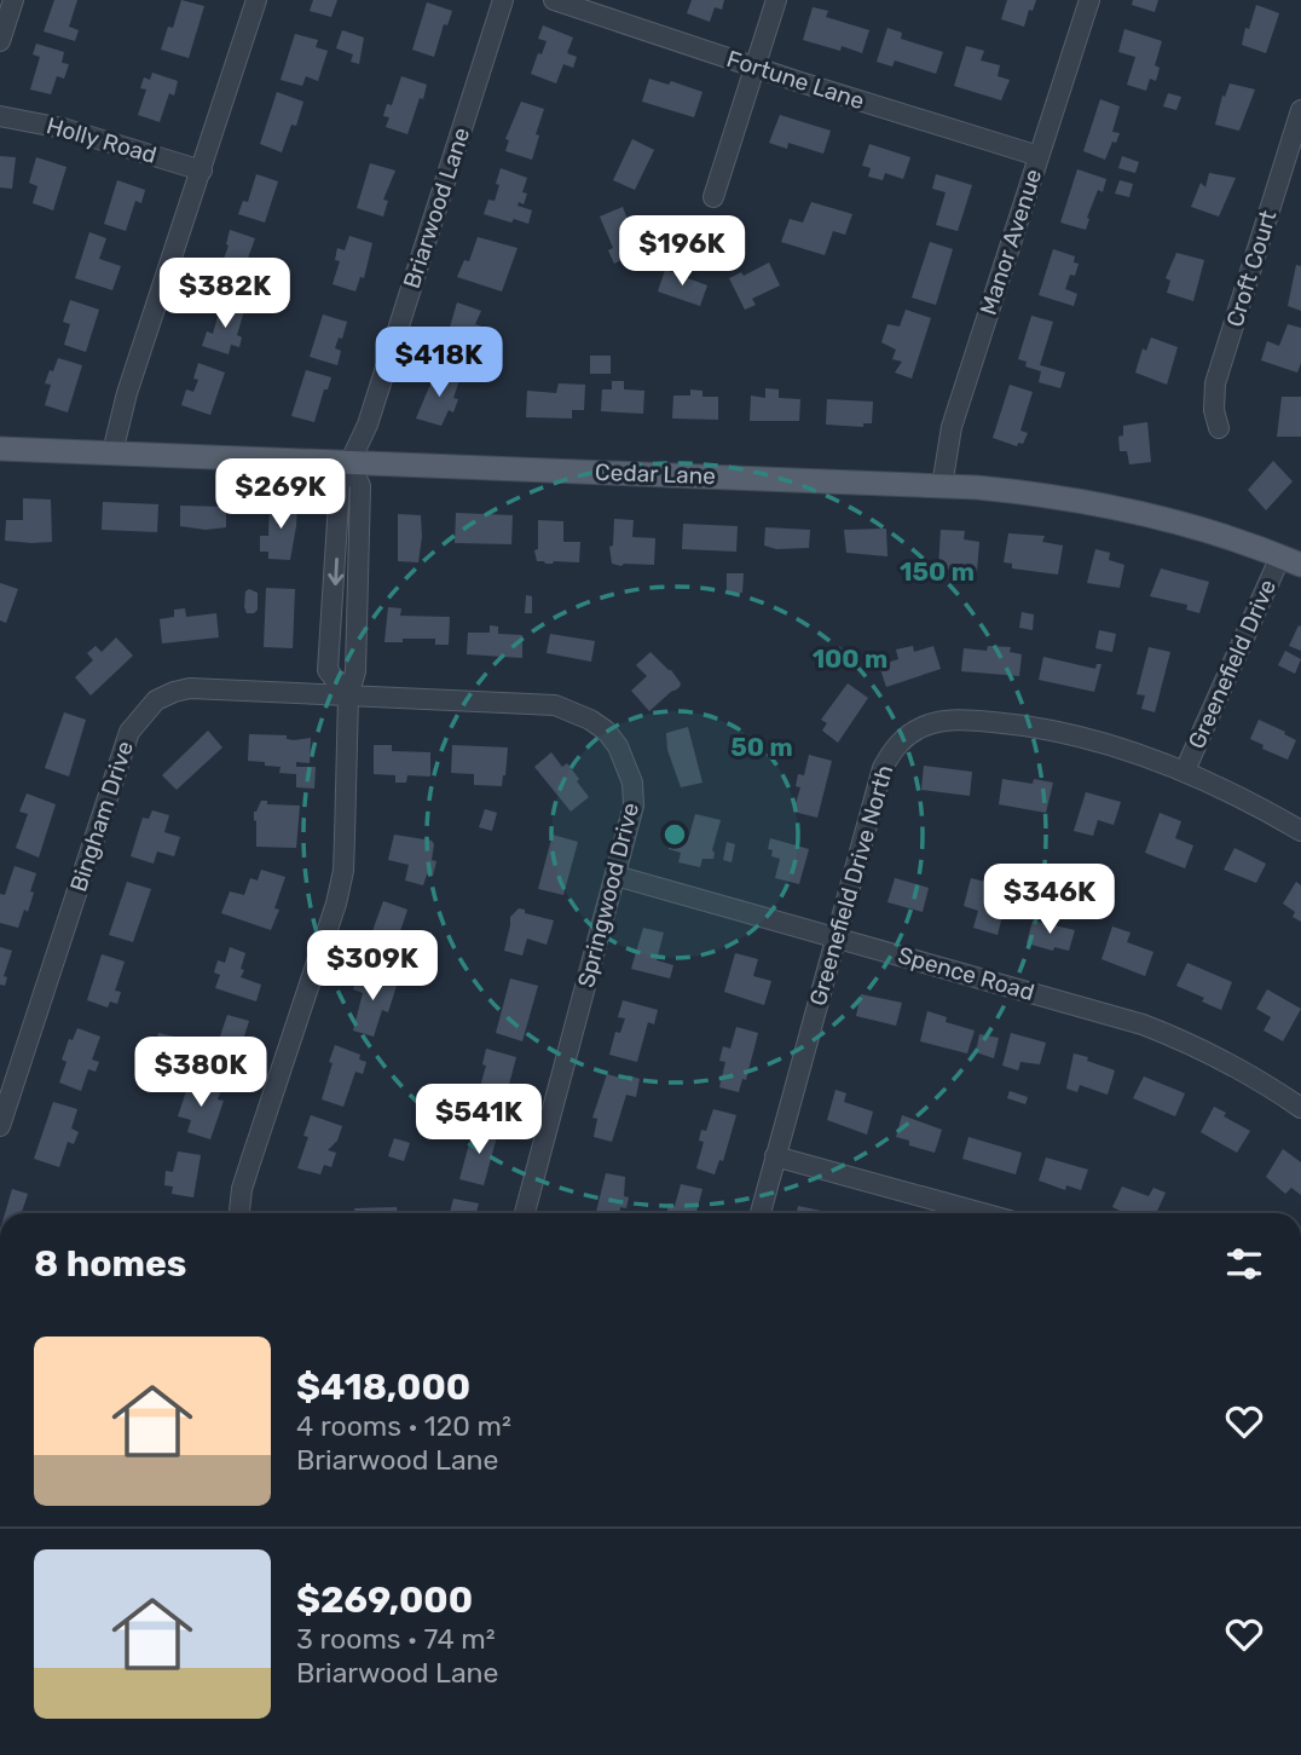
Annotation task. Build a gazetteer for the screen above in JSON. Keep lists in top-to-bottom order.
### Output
{
  "streets": {
    "main road": ["Cedar Lane"],
    "street": [
      "Fortune Lane",
      "Holly Road",
      "Briarwood Lane",
      "Manor Avenue",
      "Croft Court",
      "Greenefield Drive",
      "Bingham Drive",
      "Greenefield Drive North",
      "Springwood Drive",
      "Spence Road"
    ]
  },
  "crossings": [
    ["Fortune Lane", "Manor Avenue"],
    ["Briarwood Lane", "Cedar Lane"],
    ["Briarwood Lane", "Bingham Drive"],
    ["Briarwood Lane", "Springwood Drive"],
    ["Manor Avenue", "Cedar Lane"],
    ["Cedar Lane", "Greenefield Drive"],
    ["Greenefield Drive", "Greenefield Drive North"],
    ["Bingham Drive", "Springwood Drive"],
    ["Greenefield Drive North", "Spence Road"],
    ["Springwood Drive", "Spence Road"]
  ],
  "page": {
    "price": [
      "$196K",
      "$382K",
      "$418K",
      "$269K",
      "$346K",
      "$309K",
      "$380K",
      "$541K"
    ],
    "heading": "8 homes",
    "list": [
      {
        "name": "$418,000",
        "note": "4 rooms · 120 m² · Briarwood Lane"
      },
      {
        "name": "$269,000",
        "note": "3 rooms · 74 m² · Briarwood Lane"
      }
    ]
  },
  "rings": ["150 m", "100 m", "50 m"]
}
